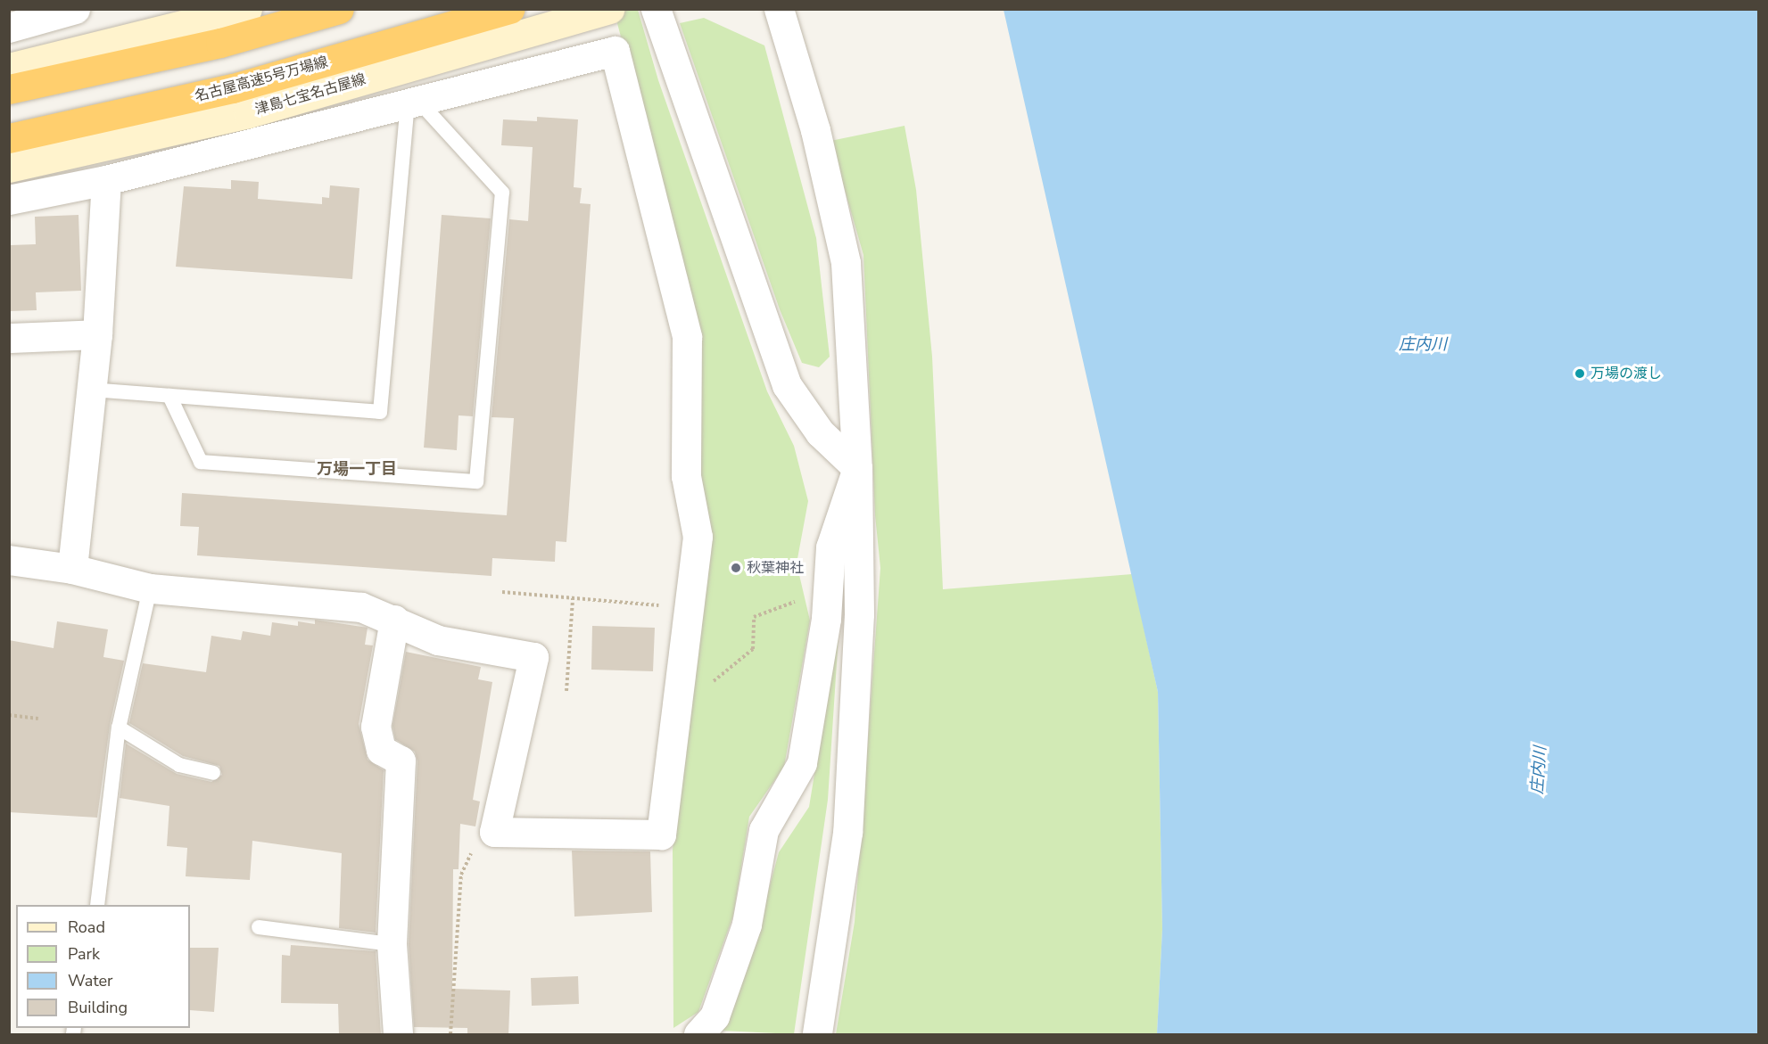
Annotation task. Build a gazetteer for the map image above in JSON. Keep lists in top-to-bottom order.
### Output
{
  "streets": {
    "highway": ["名古屋高速5号万場線"],
    "main road": ["津島七宝名古屋線"]
  },
  "districts": ["万場一丁目"],
  "water": ["庄内川"],
  "places": ["万場の渡し", "秋葉神社"],
  "legend": [
    "Road",
    "Park",
    "Water",
    "Building"
  ]
}
